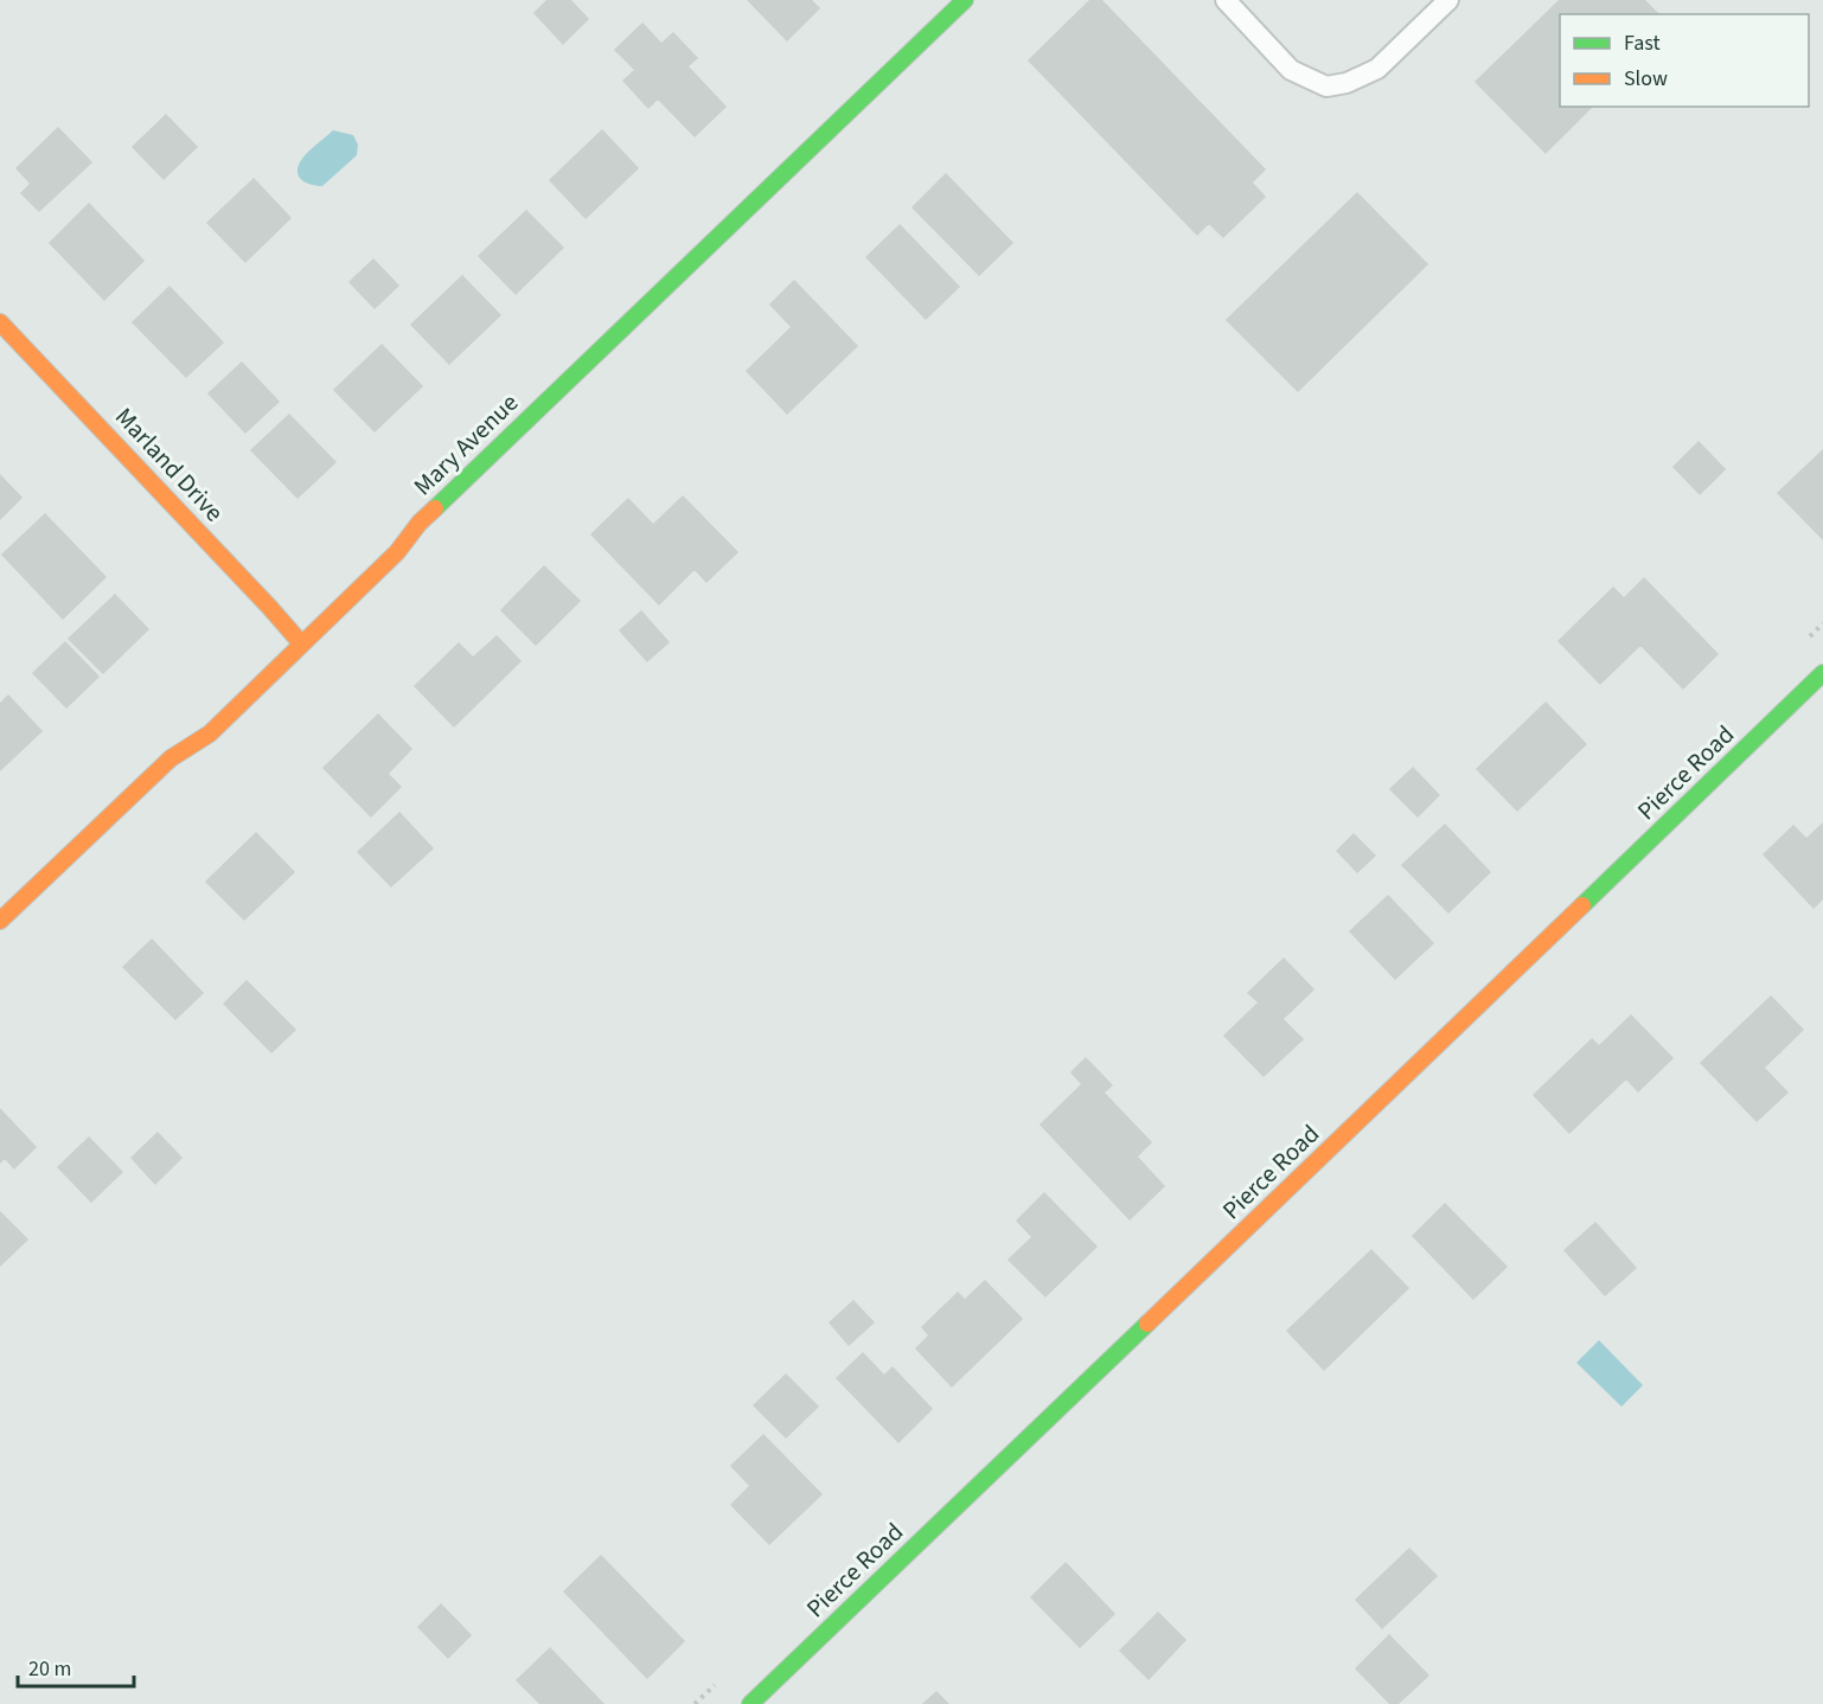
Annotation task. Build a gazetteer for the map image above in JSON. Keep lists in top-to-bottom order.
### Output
{
  "streets": {
    "street": ["Mary Avenue", "Marland Drive", "Pierce Road"]
  },
  "crossings": [
    ["Mary Avenue", "Marland Drive"]
  ],
  "legend": ["Fast", "Slow"],
  "scale_bar": "20 m"
}
